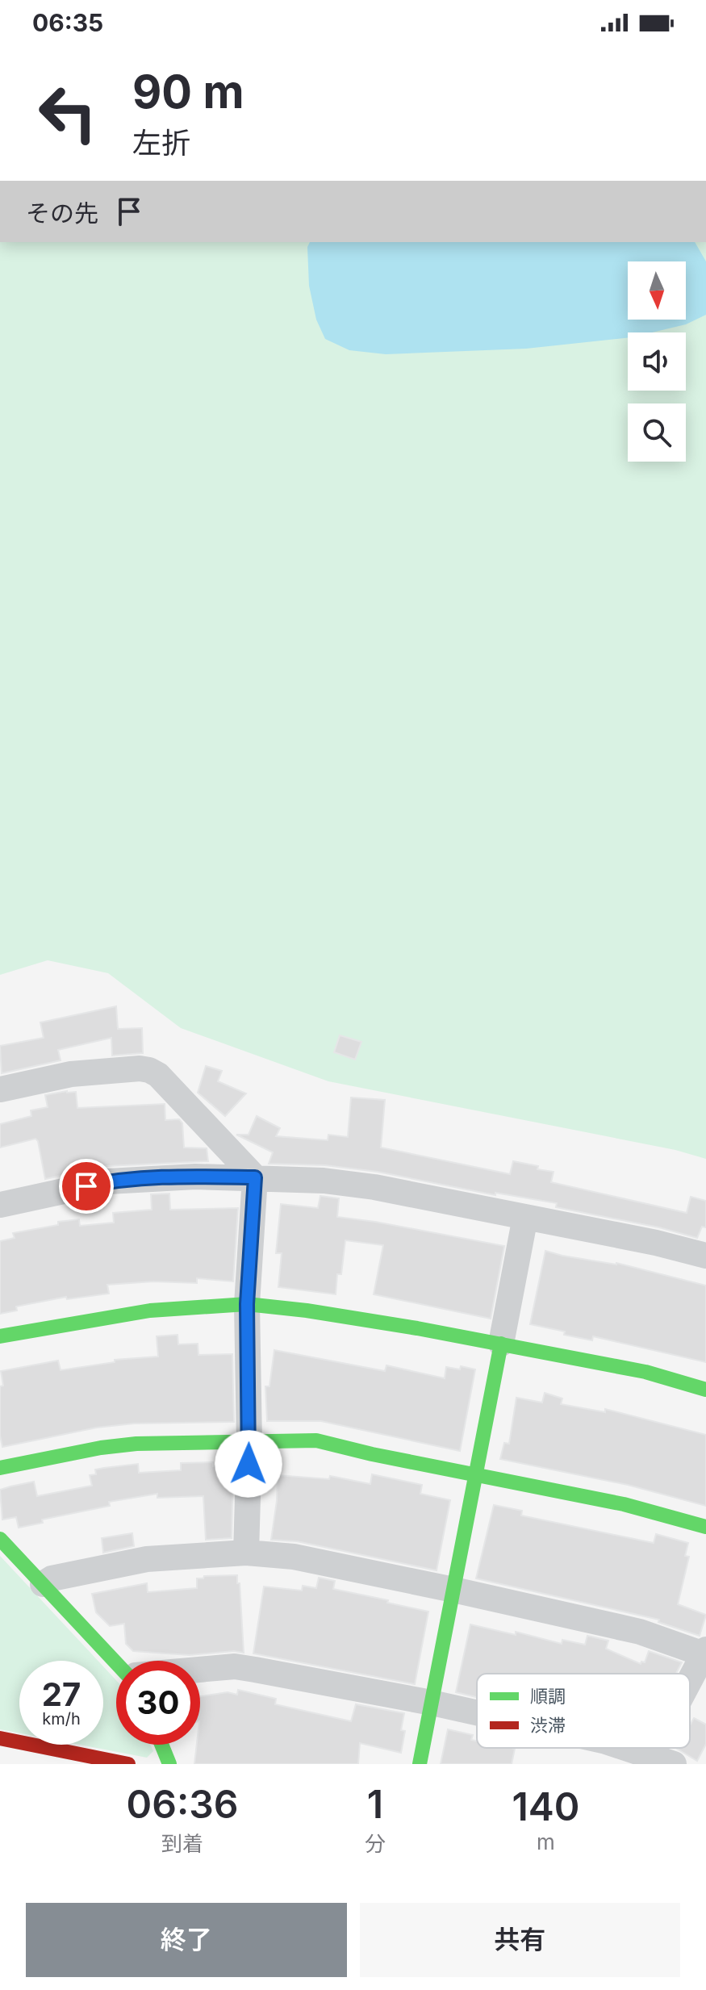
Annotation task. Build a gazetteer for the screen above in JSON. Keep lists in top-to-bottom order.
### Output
{
  "legend": ["順調", "渋滞"],
  "north": "bottom",
  "page": {
    "status": "06:35",
    "turn": ["90 m", "左折"],
    "then": "その先",
    "speed": "27 km/h",
    "limit": "30",
    "eta": [
      "06:36",
      "到着",
      "1",
      "分",
      "140",
      "m"
    ],
    "buttons": ["終了", "共有"]
  }
}
